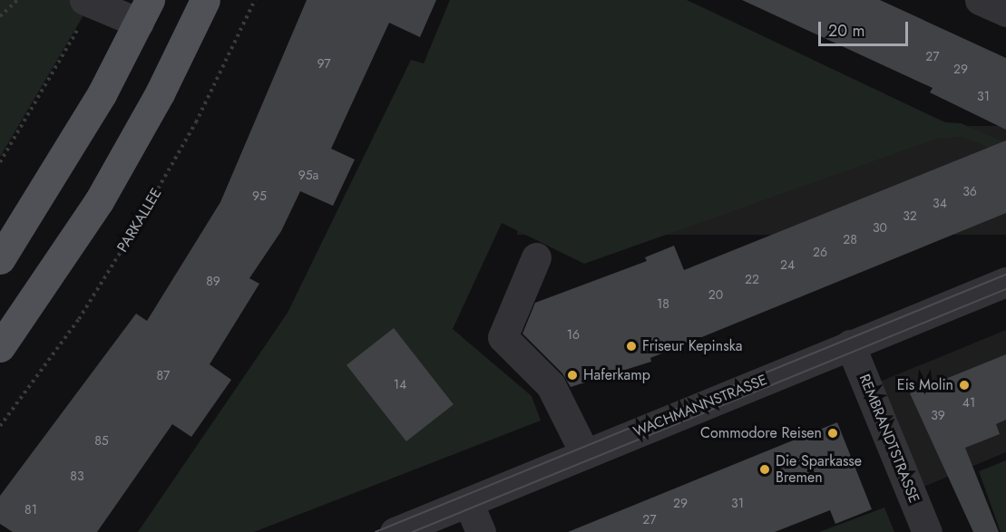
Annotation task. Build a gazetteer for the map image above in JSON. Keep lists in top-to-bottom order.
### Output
{
  "streets": {
    "street": ["WACHMANNSTRASSE", "REMBRANDTSTRASSE"],
    "path": ["PARKALLEE"]
  },
  "crossings": [
    ["WACHMANNSTRASSE", "REMBRANDTSTRASSE"]
  ],
  "places": [
    "Friseur Kepinska",
    "Haferkamp",
    "Eis Molin",
    "Commodore Reisen",
    "Die Sparkasse Bremen"
  ],
  "house_numbers": [
    "27",
    "97",
    "29",
    "31",
    "95a",
    "36",
    "95",
    "34",
    "32",
    "30",
    "28",
    "26",
    "24",
    "22",
    "89",
    "20",
    "18",
    "16",
    "87",
    "14",
    "41",
    "39",
    "85",
    "83",
    "29",
    "31",
    "81",
    "27"
  ],
  "scale_bar": "20 m"
}
